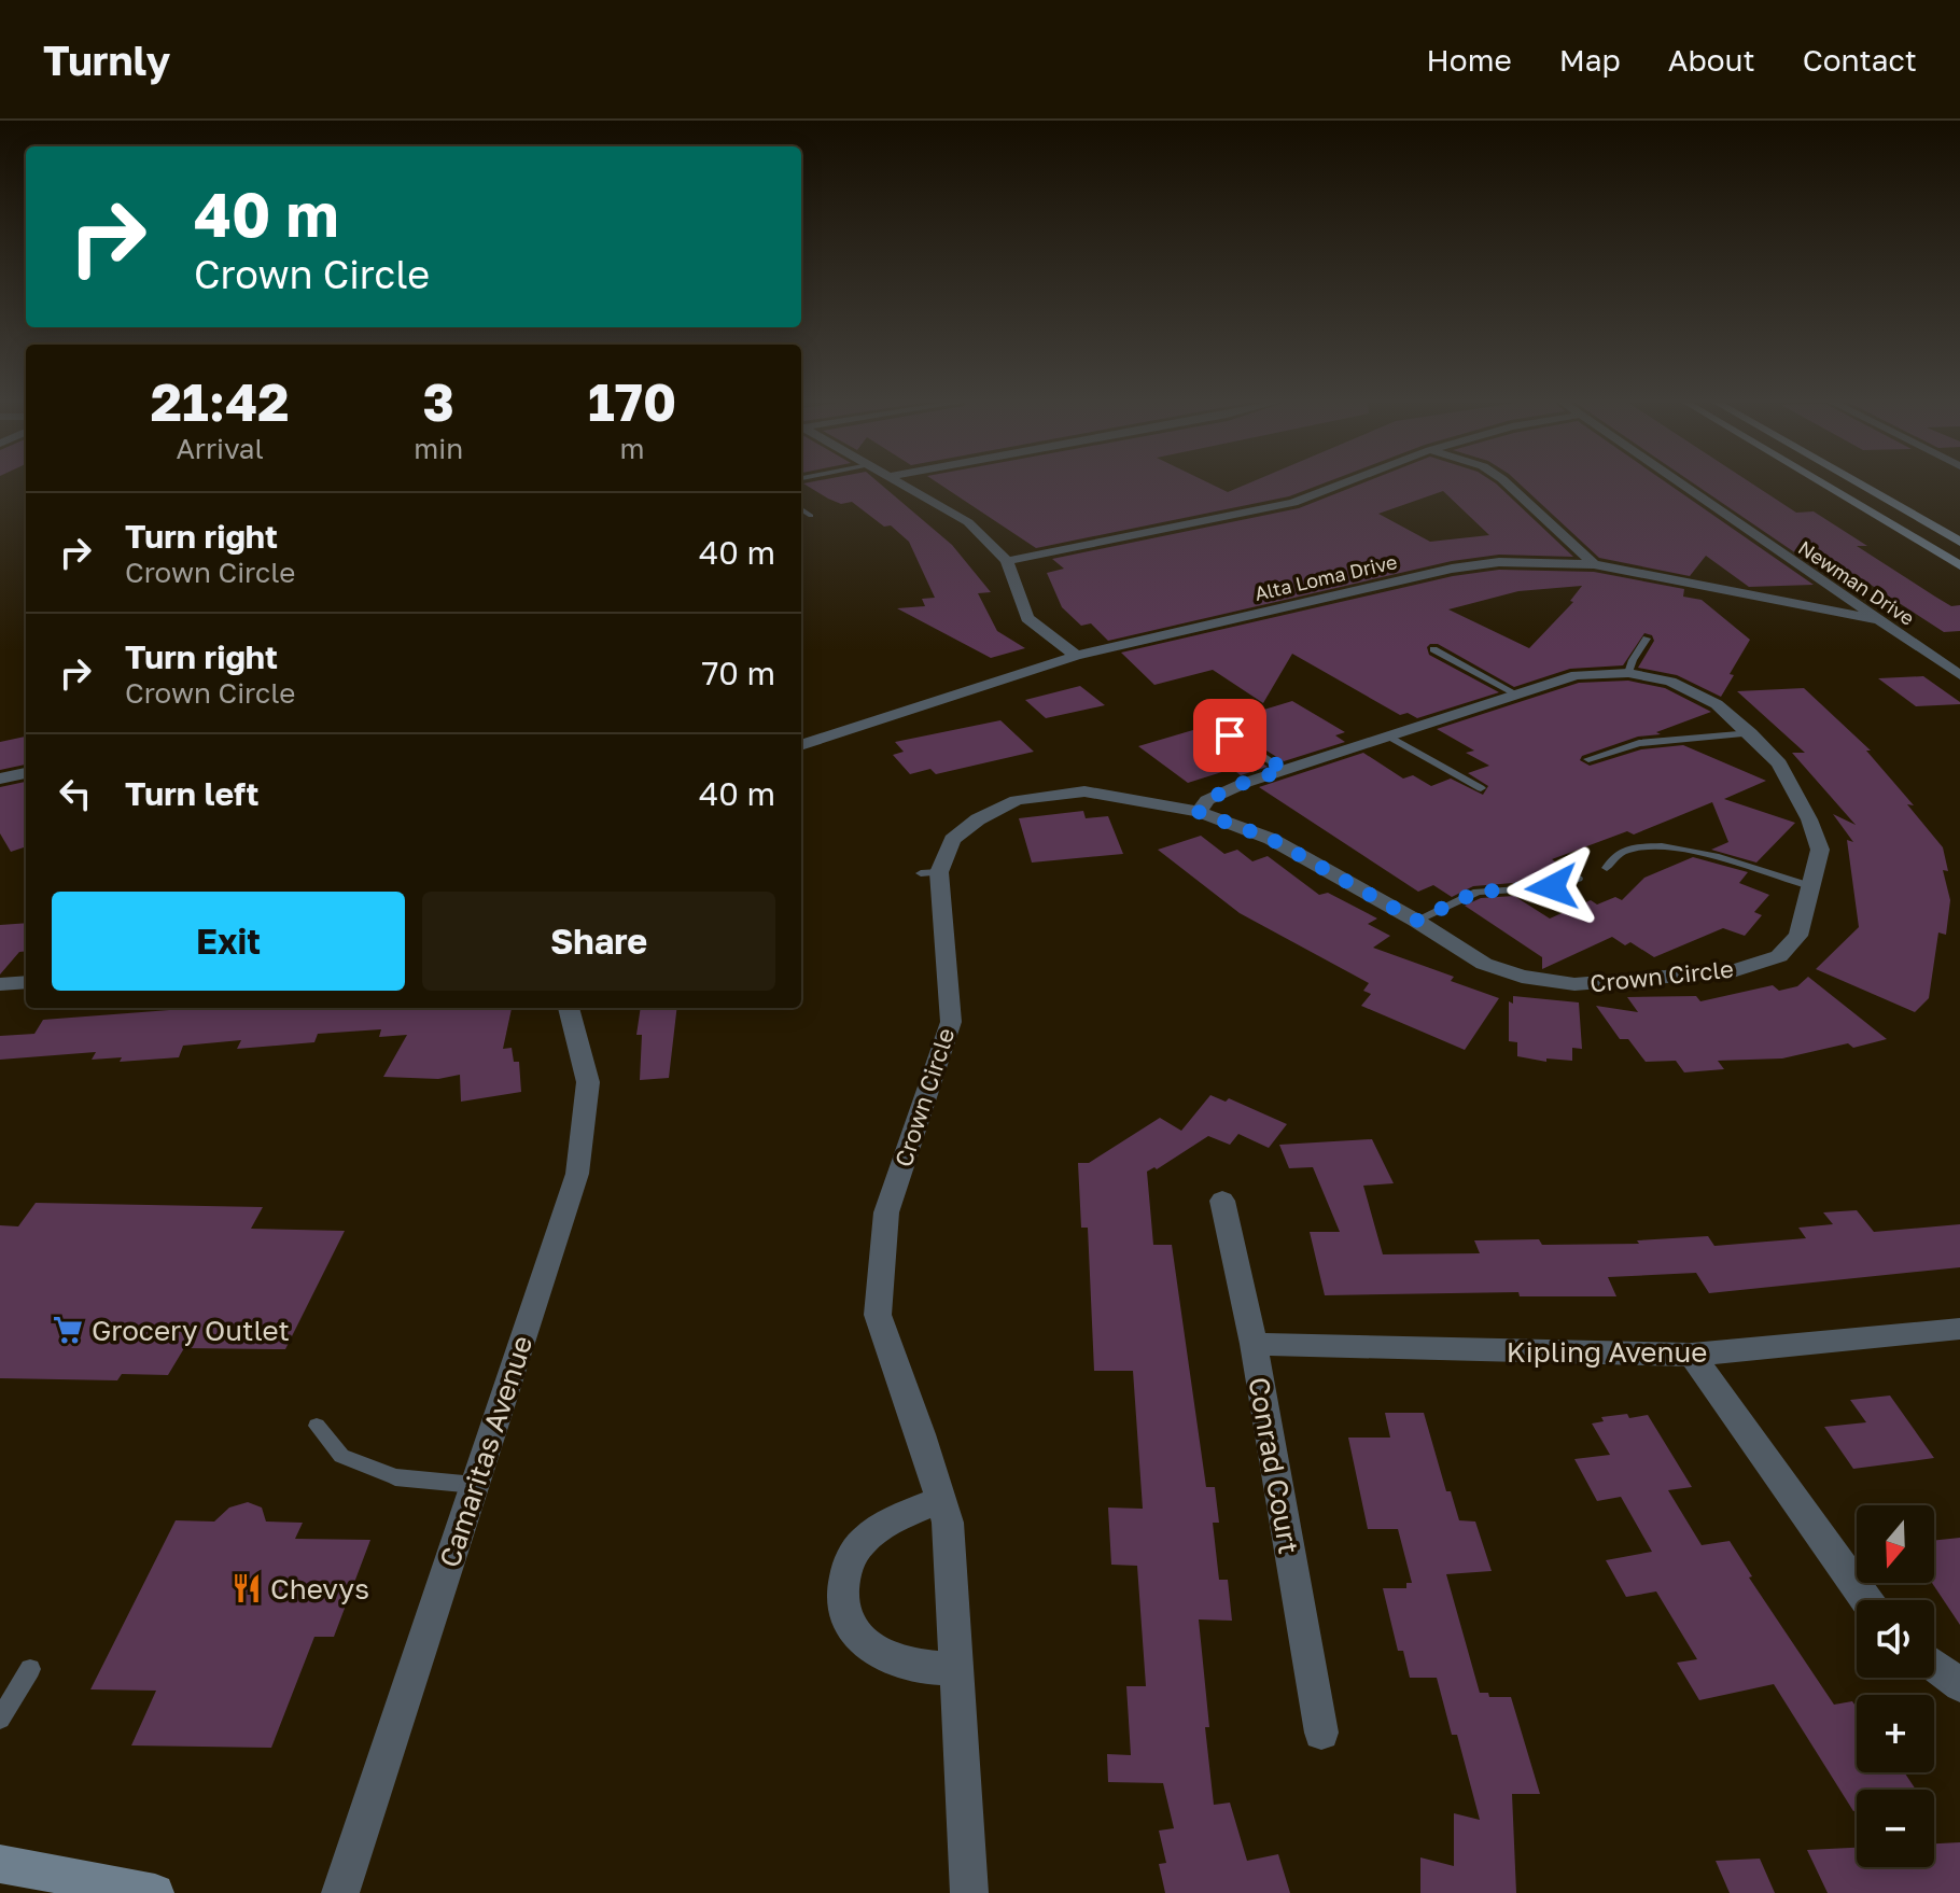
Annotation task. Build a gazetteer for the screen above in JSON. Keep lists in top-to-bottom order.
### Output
{
  "streets": {
    "street": [
      "Alta Loma Drive",
      "Newman Drive",
      "Crown Circle",
      "Kipling Avenue",
      "Camaritas Avenue",
      "Conrad Court"
    ]
  },
  "crossings": [
    ["Alta Loma Drive", "Newman Drive"],
    ["Kipling Avenue", "Conrad Court"]
  ],
  "places": {
    "supermarket": ["Grocery Outlet"],
    "restaurant": ["Chevys"]
  },
  "north": "bottom",
  "page": {
    "header": "Turnly",
    "nav": [
      "Home",
      "Map",
      "About",
      "Contact"
    ],
    "turn": ["40 m", "Crown Circle"],
    "eta": [
      "21:42",
      "Arrival",
      "3",
      "min",
      "170",
      "m"
    ],
    "list": [
      {
        "name": "Turn right",
        "note": "Crown Circle",
        "value": "40 m"
      },
      {
        "name": "Turn right",
        "note": "Crown Circle",
        "value": "70 m"
      },
      {
        "name": "Turn left",
        "value": "40 m"
      }
    ],
    "buttons": ["Exit", "Share"],
    "map_buttons": ["+", "−"]
  }
}
